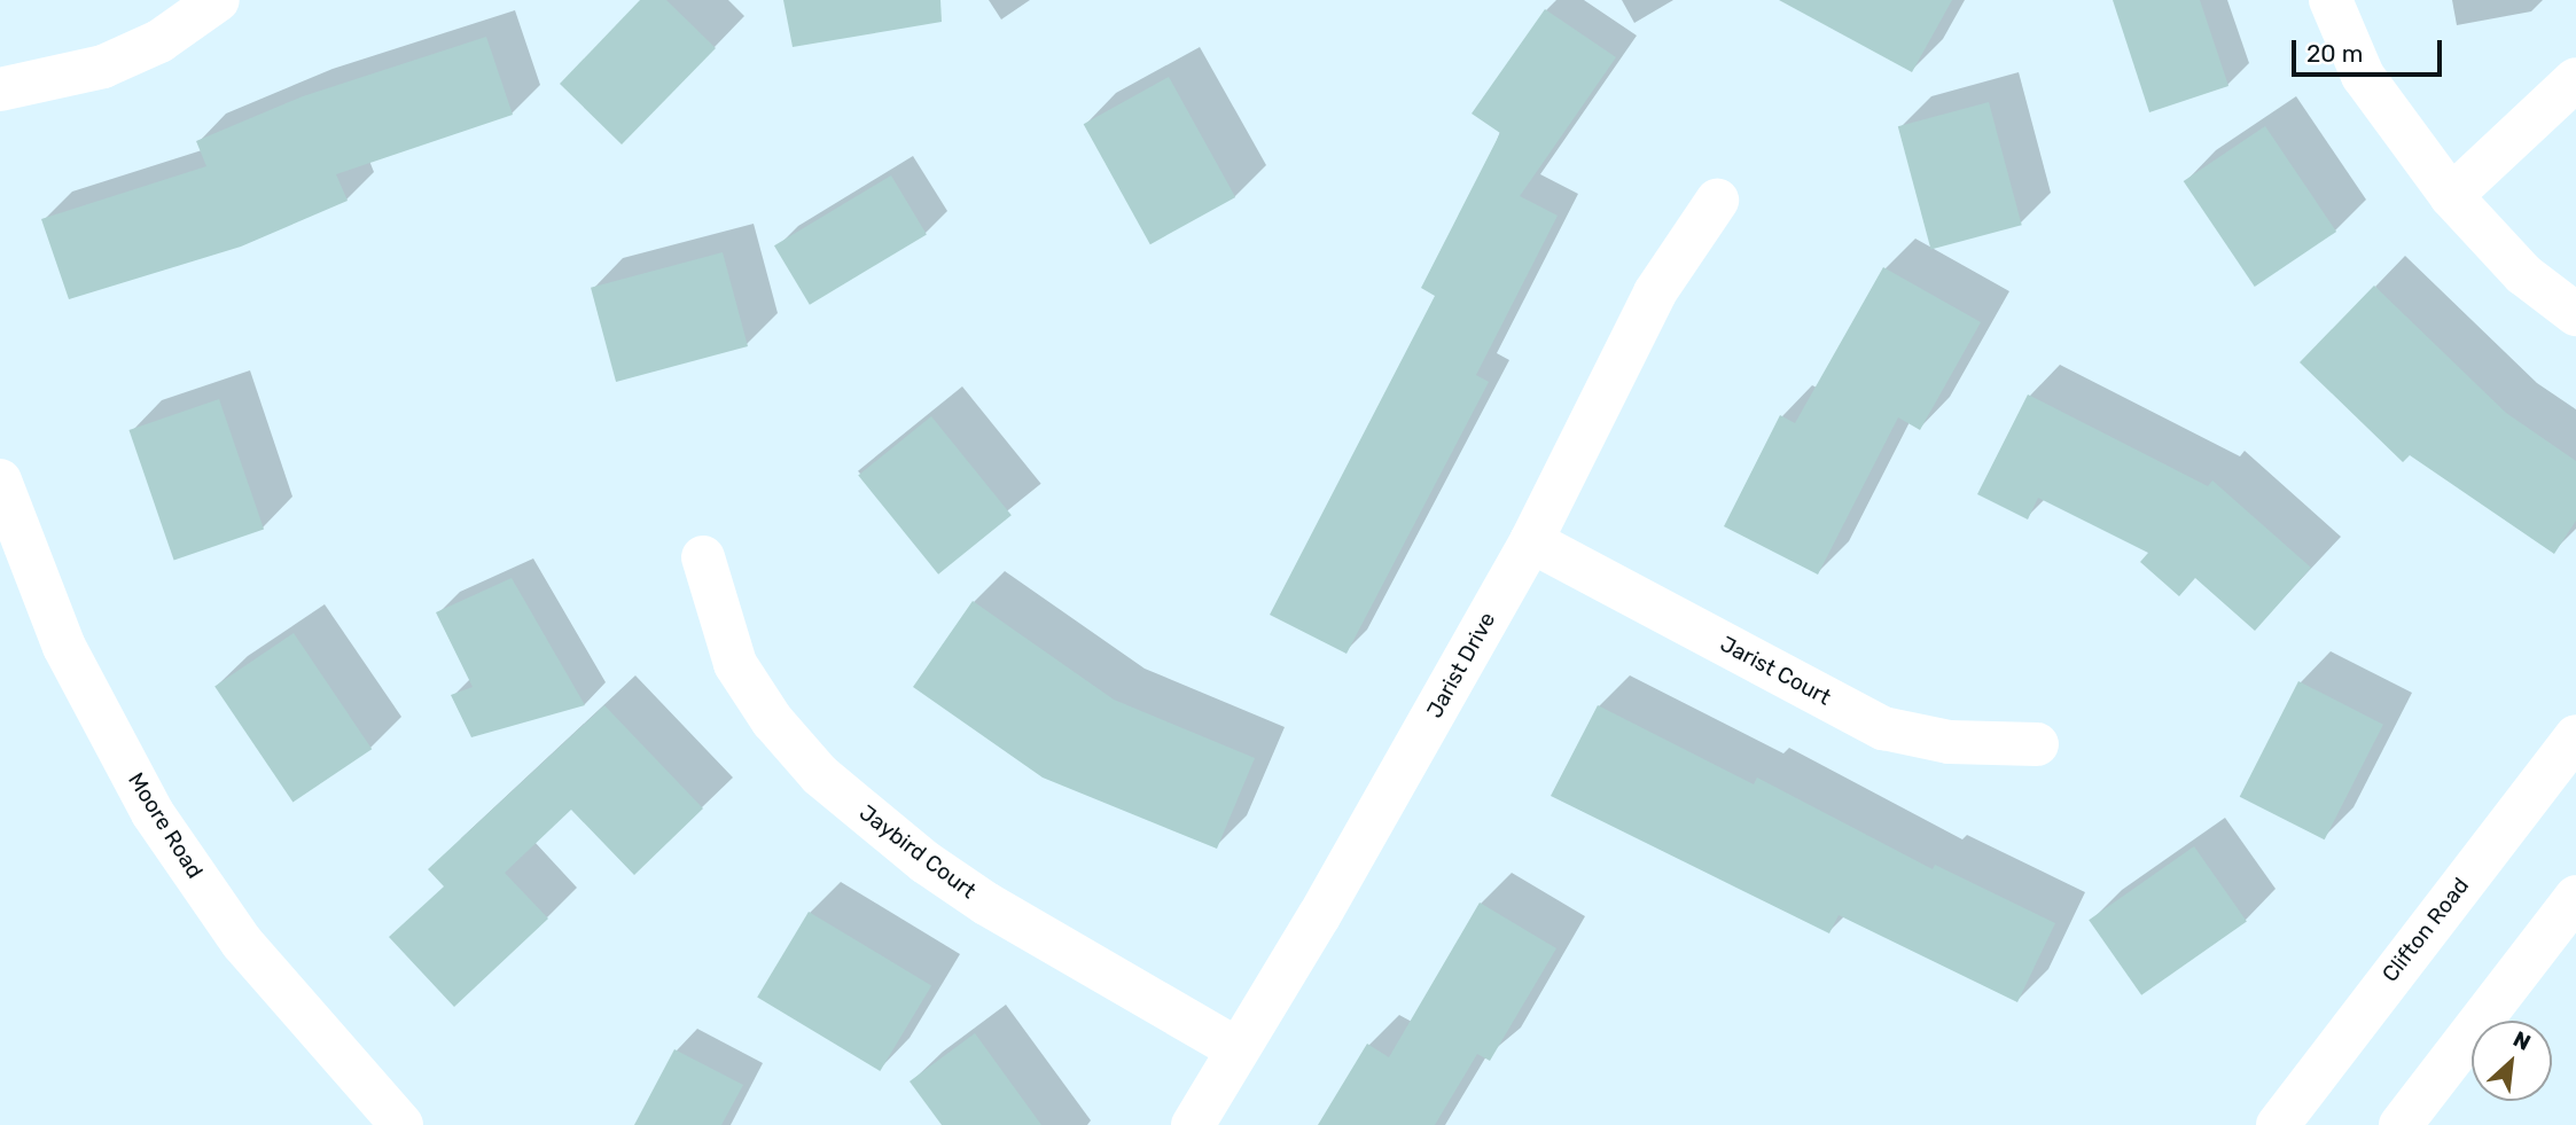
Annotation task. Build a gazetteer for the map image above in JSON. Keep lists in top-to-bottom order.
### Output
{
  "streets": {
    "street": [
      "Jarist Drive",
      "Jarist Court",
      "Moore Road",
      "Jaybird Court",
      "Clifton Road"
    ]
  },
  "crossings": [
    ["Jarist Drive", "Jarist Court"],
    ["Jarist Drive", "Jaybird Court"]
  ],
  "scale_bar": "20 m",
  "north": "top right"
}
